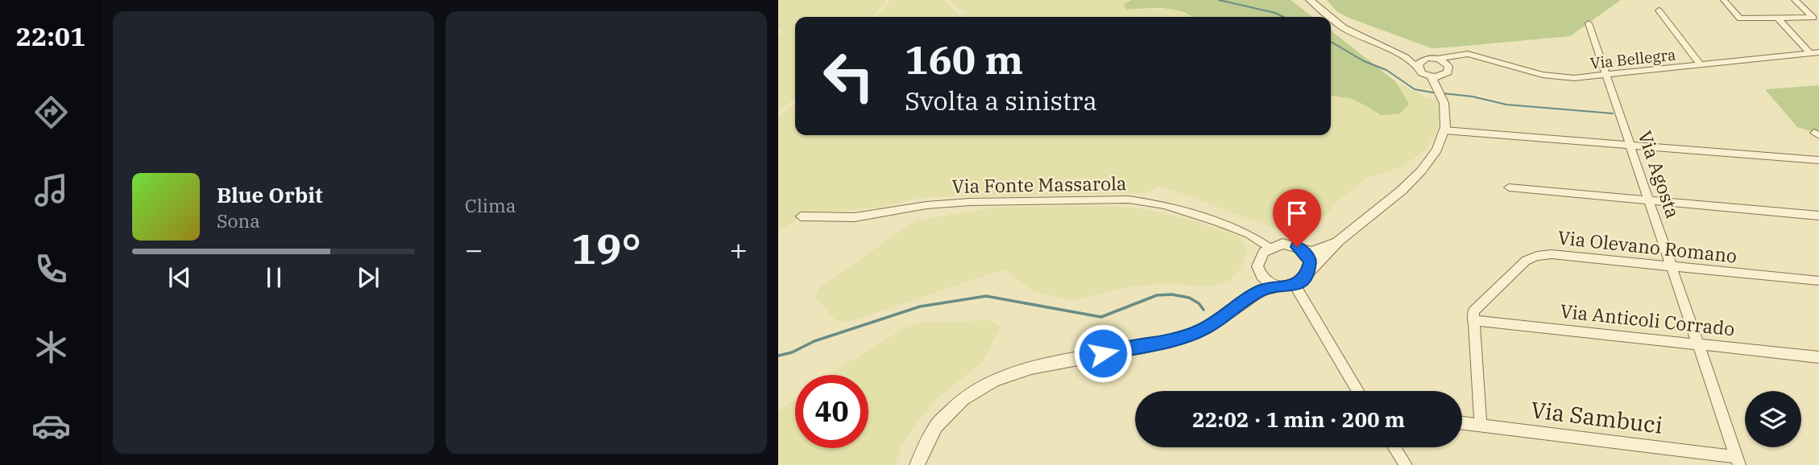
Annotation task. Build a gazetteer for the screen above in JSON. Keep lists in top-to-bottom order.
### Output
{
  "streets": {
    "street": [
      "Via Bellegra",
      "Via Agosta",
      "Via Fonte Massarola",
      "Via Olevano Romano",
      "Via Anticoli Corrado",
      "Via Sambuci"
    ]
  },
  "crossings": [
    ["Via Bellegra", "Via Agosta"],
    ["Via Agosta", "Via Olevano Romano"],
    ["Via Agosta", "Via Anticoli Corrado"],
    ["Via Agosta", "Via Sambuci"],
    ["Via Olevano Romano", "Via Anticoli Corrado"]
  ],
  "page": {
    "tabs": "22:01",
    "tile": "Clima",
    "turn": ["160 m", "Svolta a sinistra"],
    "song": ["Blue Orbit", "Sona"],
    "heat": ["−", "19°", "+"],
    "limit": "40",
    "trip": "22:02 · 1 min · 200 m"
  }
}
